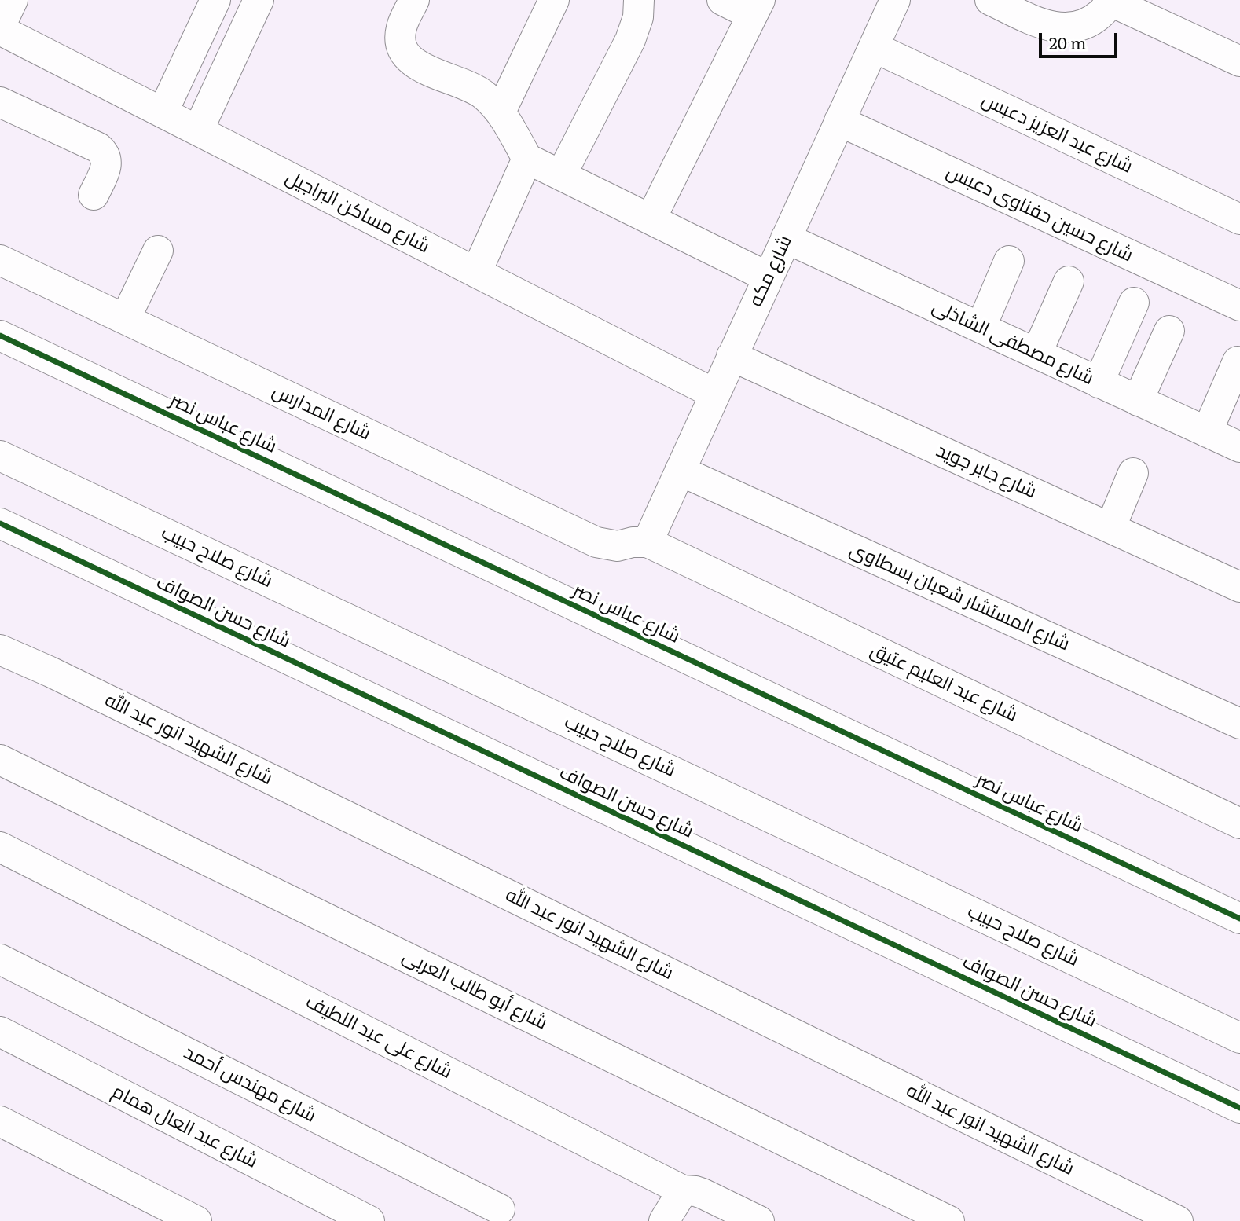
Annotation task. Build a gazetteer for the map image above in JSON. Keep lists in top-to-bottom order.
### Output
{
  "streets": {
    "street": [
      "شارع عبد العزيز دعبس",
      "شارع مساكن البراجيل",
      "شارع حسين حفناوى دعبس",
      "شارع مكه",
      "شارع مصطفى الشاذلى",
      "شارع المدارس",
      "شارع عباس نصر",
      "شارع جابر جويد",
      "شارع صلاح حبيب",
      "شارع المستشار شعبان بسطاوى",
      "شارع حسن الصواف",
      "شارع عبد العليم عتيق",
      "شارع الشهيد انور عبد الله",
      "شارع أبو طالب العربى",
      "شارع على عبد اللطيف",
      "شارع مهندس أحمد",
      "شارع عبد العال همام"
    ]
  },
  "crossings": [
    ["شارع عبد العزيز دعبس", "شارع مكه"],
    ["شارع مساكن البراجيل", "شارع مكه"],
    ["شارع حسين حفناوى دعبس", "شارع مكه"],
    ["شارع مكه", "شارع مصطفى الشاذلى"],
    ["شارع مكه", "شارع المدارس"],
    ["شارع مكه", "شارع جابر جويد"],
    ["شارع مكه", "شارع المستشار شعبان بسطاوى"],
    ["شارع مكه", "شارع عبد العليم عتيق"],
    ["شارع المدارس", "شارع عبد العليم عتيق"]
  ],
  "scale_bar": "20 m"
}
